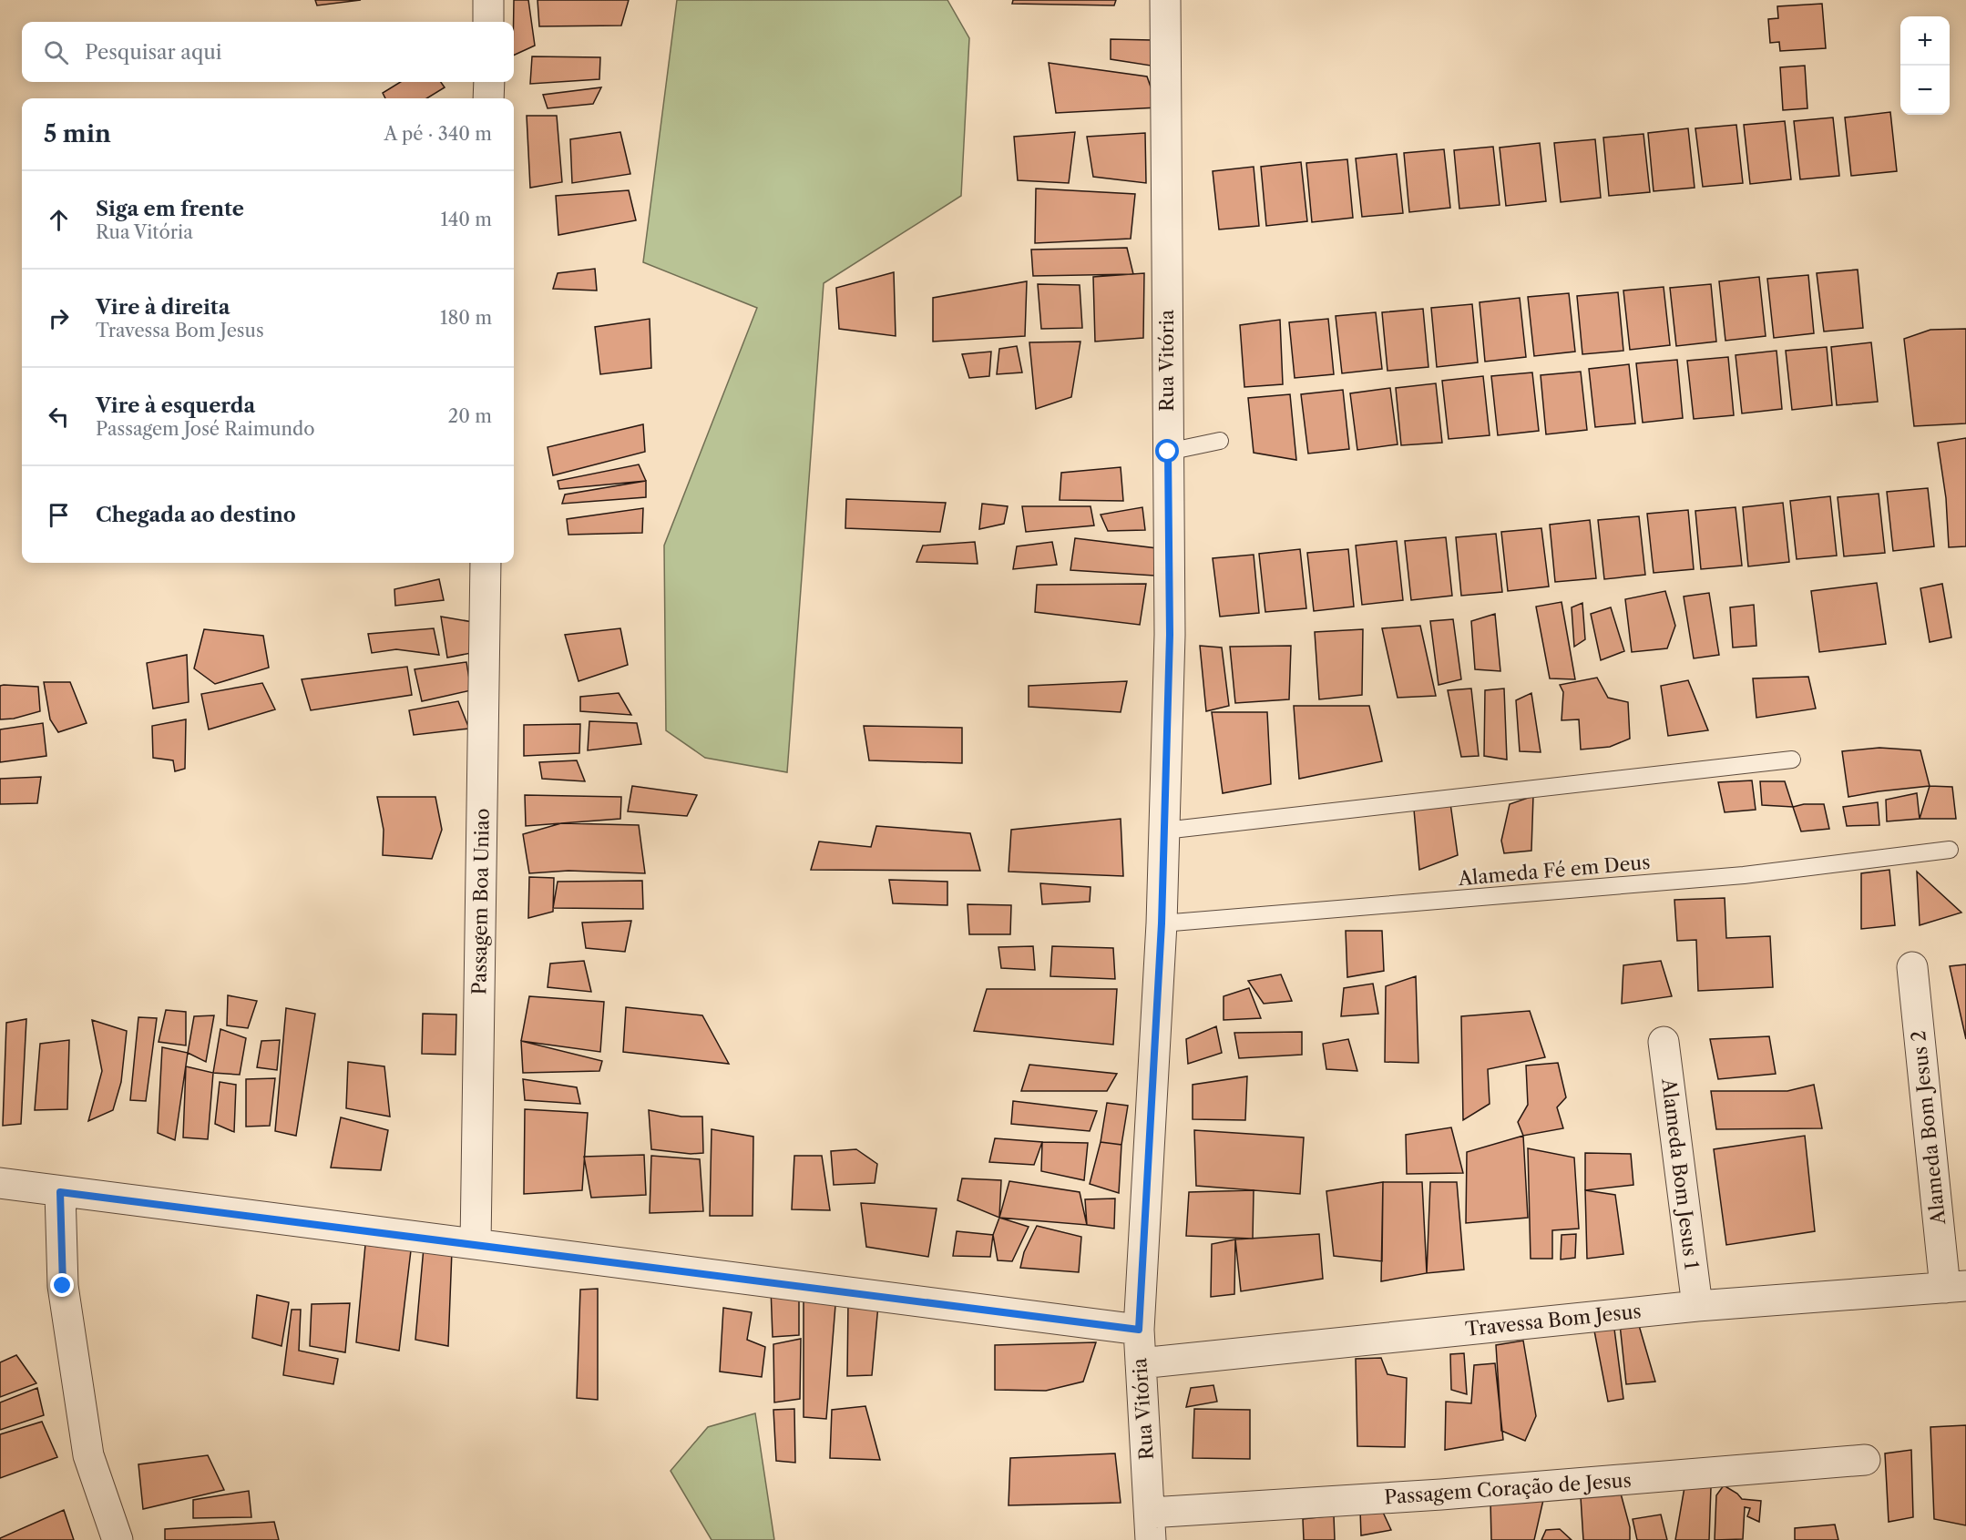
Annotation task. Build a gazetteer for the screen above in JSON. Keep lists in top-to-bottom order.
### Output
{
  "streets": {
    "street": [
      "Rua Vitória",
      "Passagem Boa Uniao",
      "Alameda Bom Jesus 2",
      "Alameda Bom Jesus 1",
      "Travessa Bom Jesus",
      "Passagem Coração de Jesus"
    ],
    "lane": ["Alameda Fé em Deus"]
  },
  "crossings": [
    ["Rua Vitória", "Alameda Fé em Deus"],
    ["Rua Vitória", "Travessa Bom Jesus"],
    ["Rua Vitória", "Passagem Coração de Jesus"],
    ["Alameda Bom Jesus 2", "Travessa Bom Jesus"],
    ["Alameda Bom Jesus 1", "Travessa Bom Jesus"]
  ],
  "page": {
    "map_buttons": ["+", "−"],
    "search": "Pesquisar aqui",
    "heading": ["5 min", "A pé · 340 m"],
    "list": [
      ["Siga em frente", "Rua Vitória", "140 m"],
      ["Vire à direita", "Travessa Bom Jesus", "180 m"],
      ["Vire à esquerda", "Passagem José Raimundo", "20 m"],
      "Chegada ao destino"
    ]
  }
}
